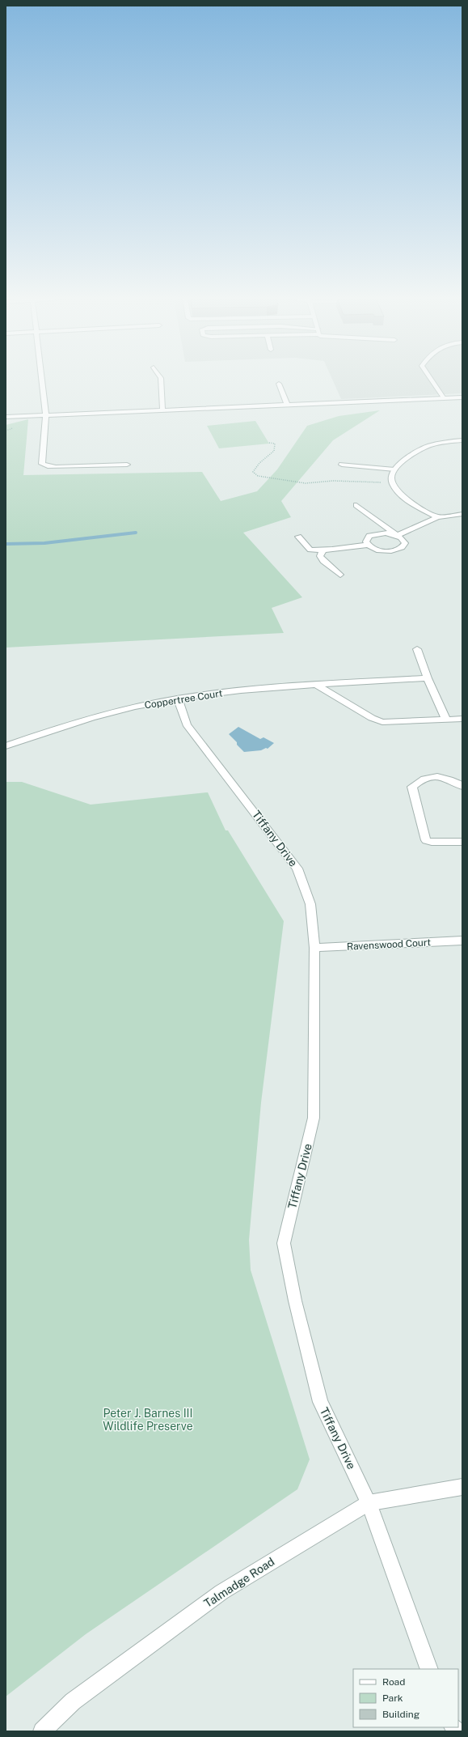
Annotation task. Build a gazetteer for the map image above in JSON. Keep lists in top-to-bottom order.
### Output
{
  "streets": {
    "street": [
      "Coppertree Court",
      "Tiffany Drive",
      "Ravenswood Court",
      "Talmadge Road"
    ]
  },
  "crossings": [
    ["Coppertree Court", "Tiffany Drive"],
    ["Tiffany Drive", "Ravenswood Court"],
    ["Tiffany Drive", "Talmadge Road"]
  ],
  "parks": ["Peter J. Barnes III Wildlife Preserve"],
  "legend": ["Road", "Park", "Building"]
}
